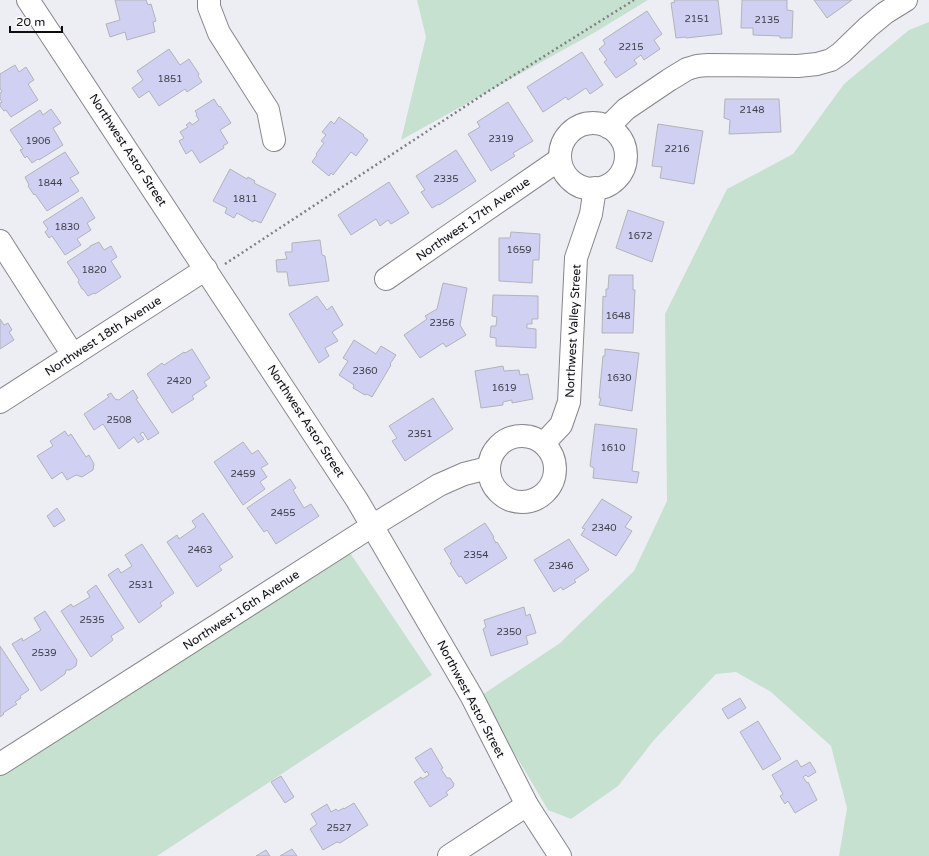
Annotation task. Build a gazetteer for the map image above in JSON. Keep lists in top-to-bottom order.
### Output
{
  "streets": {
    "street": [
      "Northwest Astor Street",
      "Northwest 17th Avenue",
      "Northwest Valley Street",
      "Northwest 18th Avenue",
      "Northwest 16th Avenue"
    ]
  },
  "crossings": [
    ["Northwest Astor Street", "Northwest 18th Avenue"],
    ["Northwest Astor Street", "Northwest 16th Avenue"],
    ["Northwest 17th Avenue", "Northwest Valley Street"],
    ["Northwest Valley Street", "Northwest 16th Avenue"]
  ],
  "house_numbers": [
    "2151",
    "2135",
    "2215",
    "1851",
    "2148",
    "2319",
    "1906",
    "2216",
    "2335",
    "1844",
    "1811",
    "1830",
    "1672",
    "1659",
    "1820",
    "1648",
    "2356",
    "2360",
    "1630",
    "2420",
    "1619",
    "2508",
    "2351",
    "1610",
    "2459",
    "2455",
    "2340",
    "2463",
    "2354",
    "2346",
    "2531",
    "2535",
    "2350",
    "2539",
    "2527"
  ],
  "scale_bar": "20 m"
}
